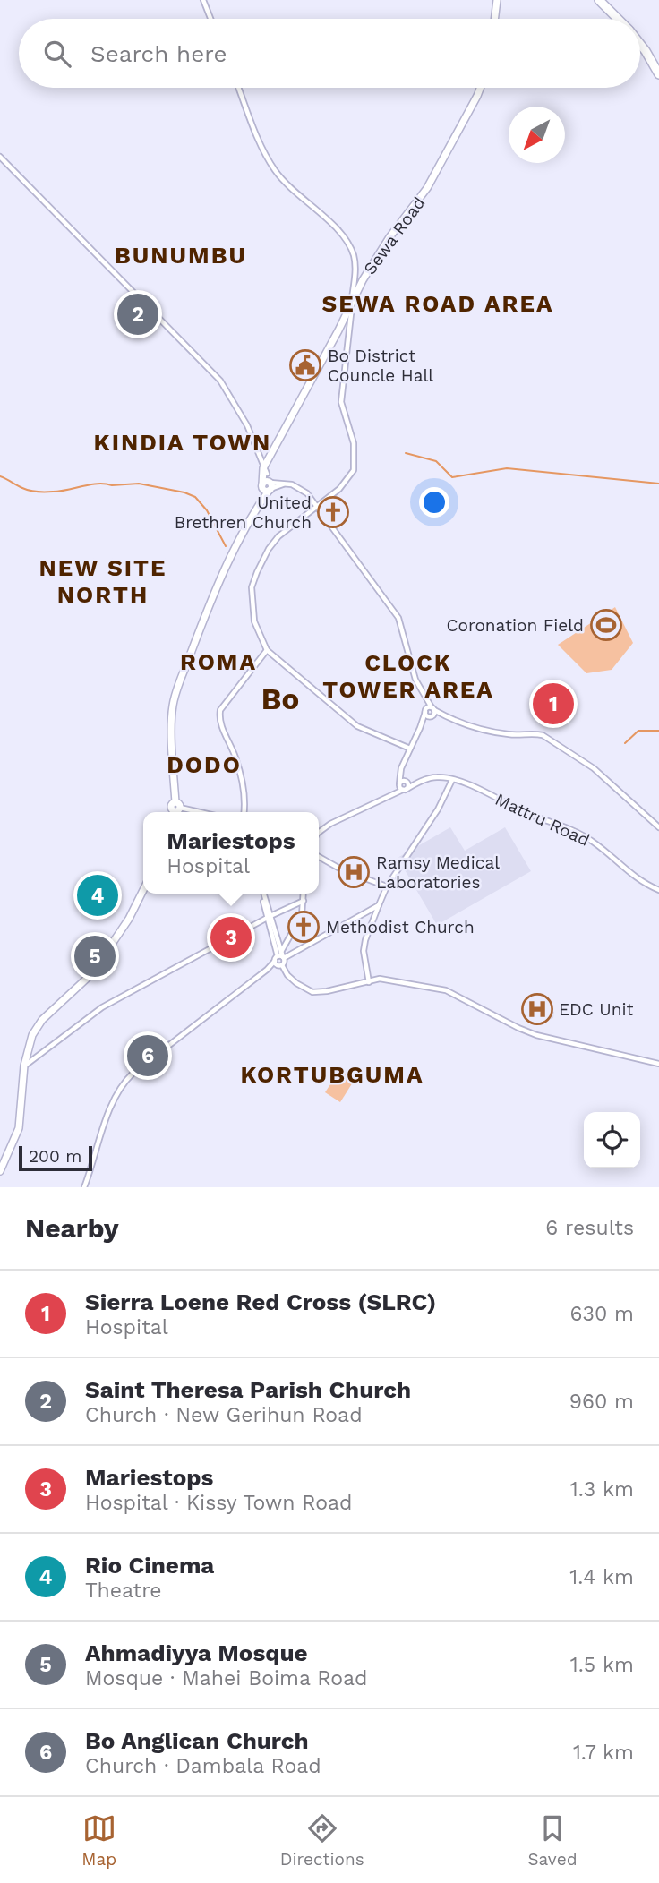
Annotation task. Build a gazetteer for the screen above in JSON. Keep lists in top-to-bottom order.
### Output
{
  "streets": {
    "main road": ["Sewa Road"],
    "street": ["Mattru Road"]
  },
  "districts": [
    "BUNUMBU",
    "SEWA ROAD AREA",
    "KINDIA TOWN",
    "NEW SITE NORTH",
    "ROMA",
    "CLOCK TOWER AREA",
    "Bo",
    "DODO",
    "KORTUBGUMA"
  ],
  "places": {
    "public building": ["Bo District Councle Hall"],
    "church": ["United Brethren Church", "Methodist Church"],
    "sports": ["Coronation Field"],
    "hospital": ["Ramsy Medical Laboratories", "EDC Unit"]
  },
  "scale_bar": "200 m",
  "north": "bottom left",
  "page": {
    "search": "Search here",
    "pins": [
      "2",
      "1",
      "4",
      "3",
      "5",
      "6"
    ],
    "popup": ["Mariestops", "Hospital"],
    "scale": "200 m",
    "heading": ["Nearby", "6 results"],
    "list": [
      {
        "mark": "1",
        "name": "Sierra Loene Red Cross (SLRC)",
        "note": "Hospital",
        "value": "630 m"
      },
      {
        "mark": "2",
        "name": "Saint Theresa Parish Church",
        "note": "Church · New Gerihun Road",
        "value": "960 m"
      },
      {
        "mark": "3",
        "name": "Mariestops",
        "note": "Hospital · Kissy Town Road",
        "value": "1.3 km"
      },
      {
        "mark": "4",
        "name": "Rio Cinema",
        "note": "Theatre",
        "value": "1.4 km"
      },
      {
        "mark": "5",
        "name": "Ahmadiyya Mosque",
        "note": "Mosque · Mahei Boima Road",
        "value": "1.5 km"
      },
      {
        "mark": "6",
        "name": "Bo Anglican Church",
        "note": "Church · Dambala Road",
        "value": "1.7 km"
      }
    ],
    "nav": ["Map", "Directions", "Saved"]
  }
}
